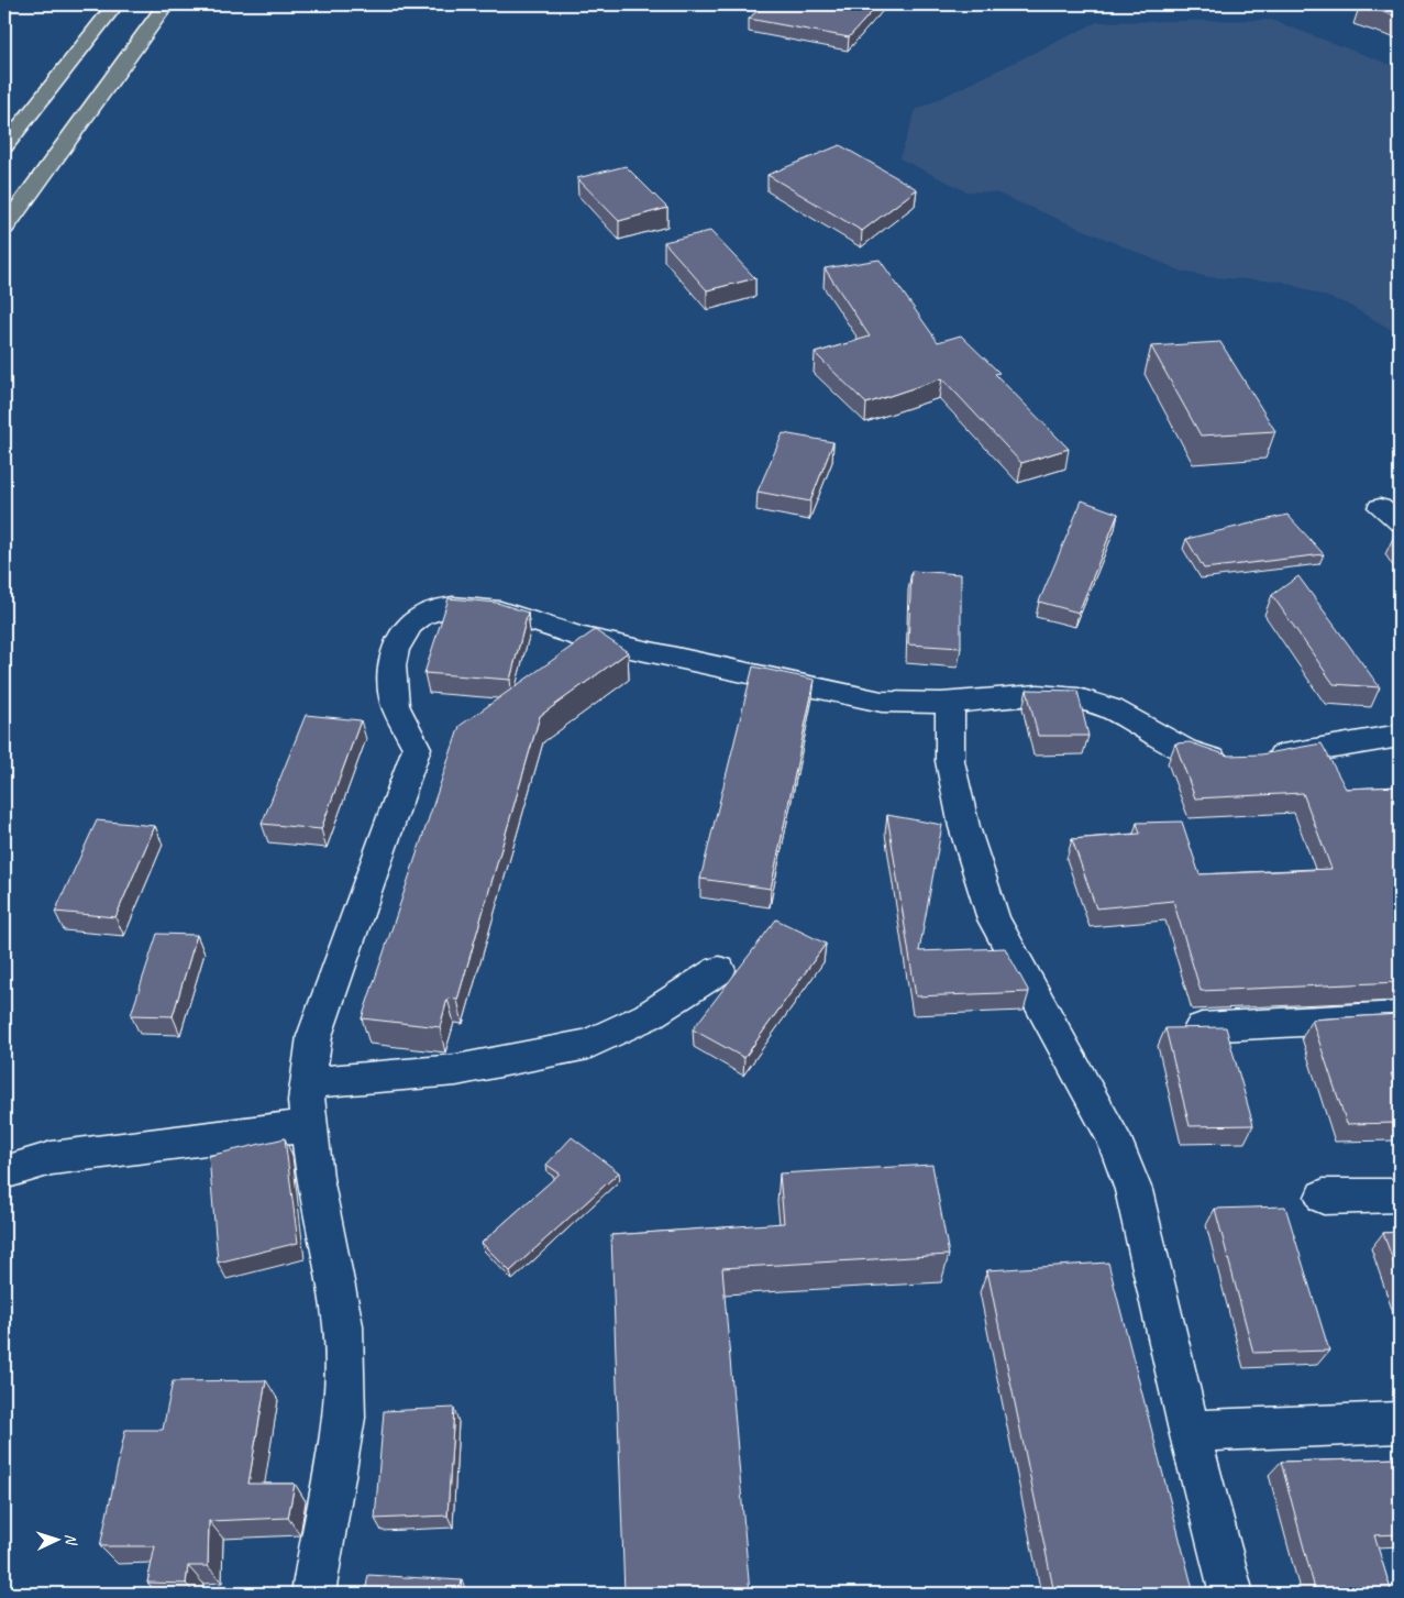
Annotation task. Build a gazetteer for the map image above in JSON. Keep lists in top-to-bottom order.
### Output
{
  "north": "right"
}
